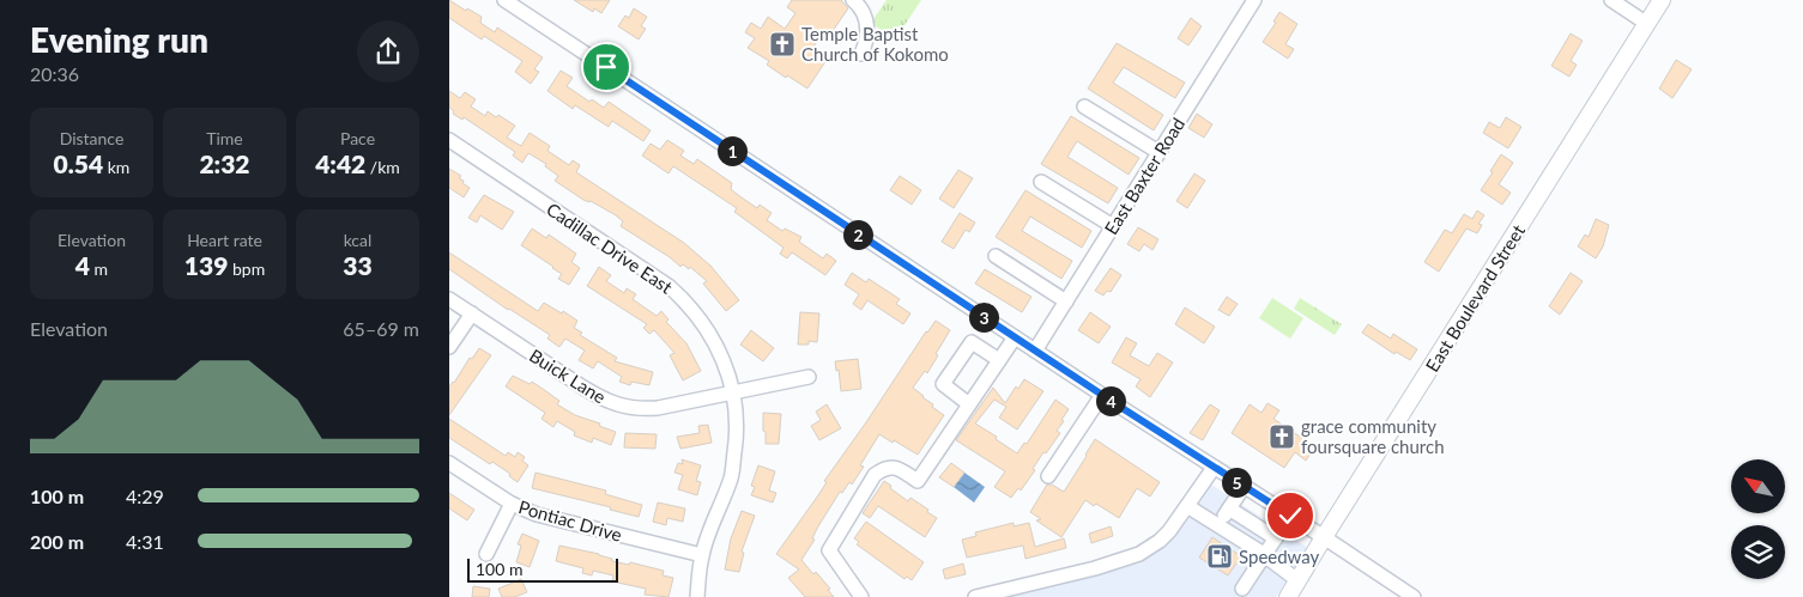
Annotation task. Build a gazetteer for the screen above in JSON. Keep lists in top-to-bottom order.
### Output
{
  "streets": {
    "main road": ["East Boulevard Street"],
    "street": [
      "East Baxter Road",
      "Cadillac Drive East",
      "Buick Lane",
      "Pontiac Drive"
    ]
  },
  "crossings": [
    ["Cadillac Drive East", "Buick Lane"],
    ["Cadillac Drive East", "Pontiac Drive"]
  ],
  "places": {
    "church": ["Temple Baptist Church of Kokomo", "grace community foursquare church"],
    "fuel station": ["Speedway"]
  },
  "scale_bar": "100 m",
  "north": "top left",
  "page": {
    "heading": ["Evening run", "20:36"],
    "stats": [
      ["Distance", "0.54 km"],
      ["Time", "2:32"],
      ["Pace", "4:42 /km"],
      ["Elevation", "4 m"],
      ["Heart rate", "139 bpm"],
      ["kcal", "33"]
    ],
    "pins": [
      "1",
      "2",
      "3",
      "4",
      "5"
    ],
    "chart": ["Elevation", "65–69 m"],
    "list": [
      {
        "name": "100 m",
        "note": "4:29"
      },
      {
        "name": "200 m",
        "note": "4:31"
      }
    ],
    "scale": "100 m"
  }
}
